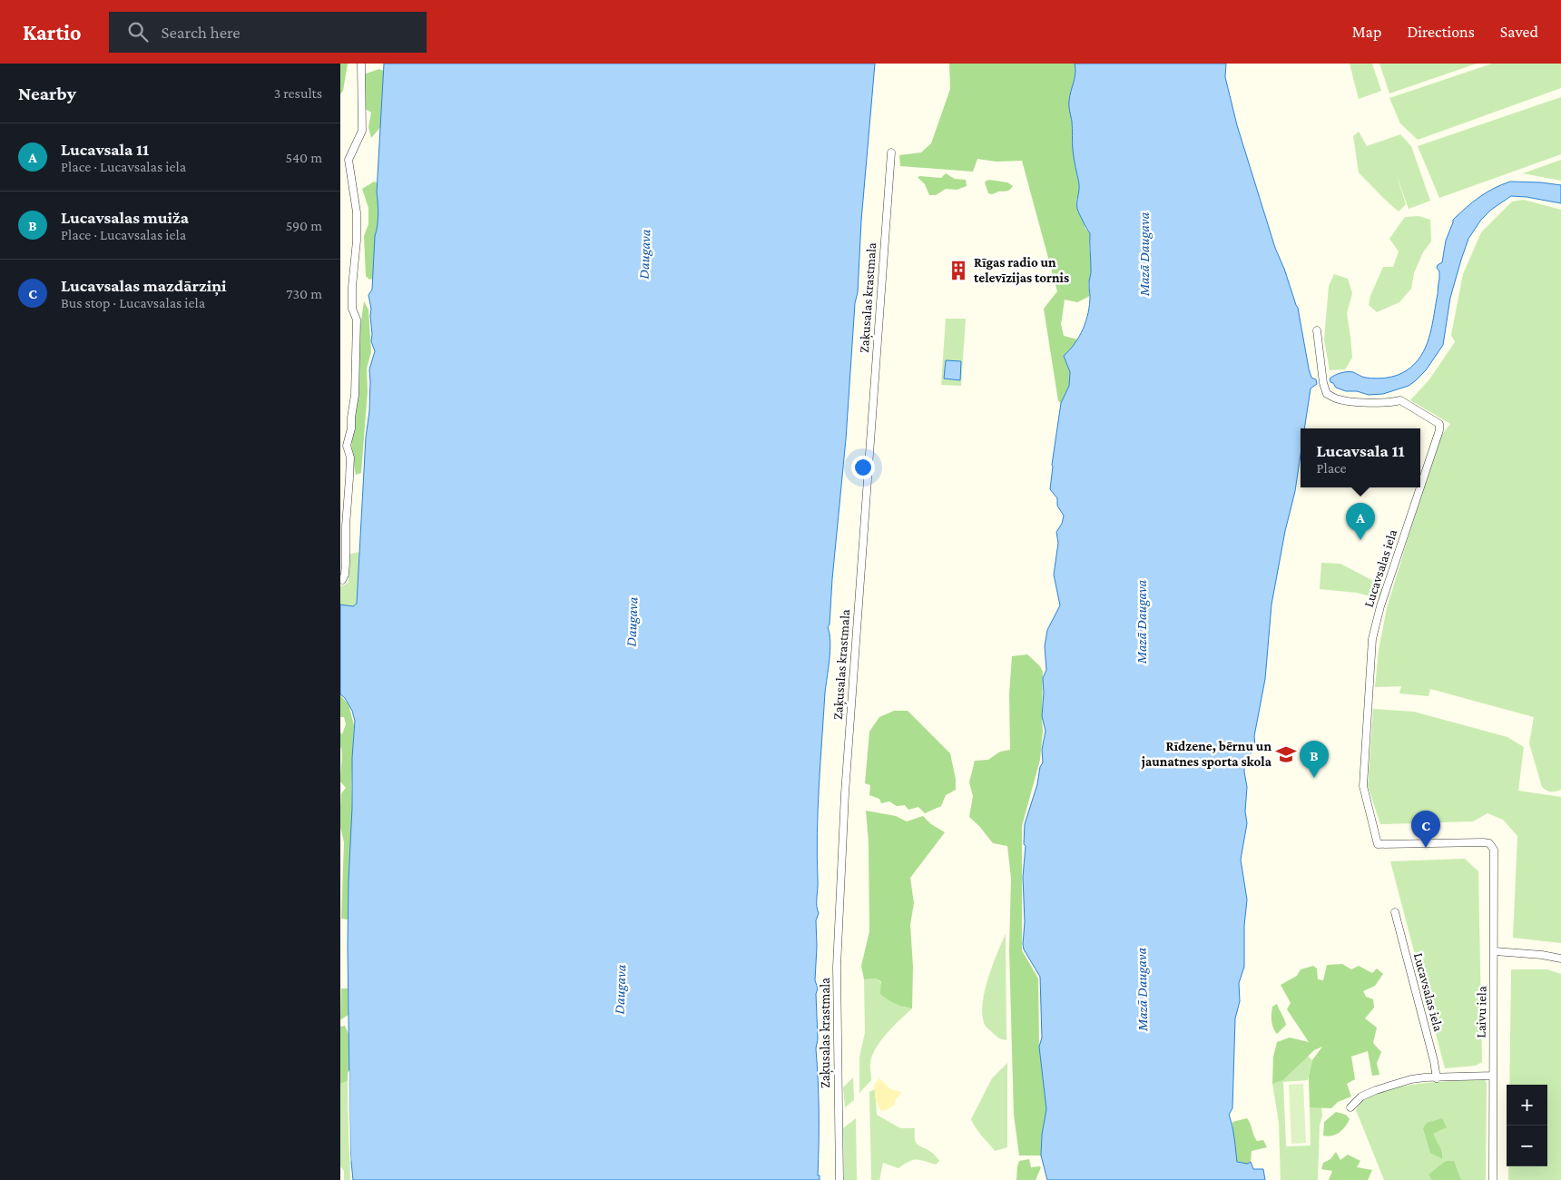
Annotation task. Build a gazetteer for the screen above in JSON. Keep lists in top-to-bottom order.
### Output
{
  "streets": {
    "street": ["Zaķusalas krastmala", "Lucavsalas iela", "Laivu iela"]
  },
  "crossings": [
    ["Lucavsalas iela", "Laivu iela"]
  ],
  "water": ["Daugava", "Mazā Daugava"],
  "places": {
    "building": ["Rīgas radio un televīzijas tornis"],
    "school or university": ["Rīdzene, bērnu un jaunatnes sporta skola"]
  },
  "page": {
    "header": "Kartio",
    "search": "Search here",
    "nav": ["Map", "Directions", "Saved"],
    "heading": ["Nearby", "3 results"],
    "list": [
      {
        "mark": "A",
        "name": "Lucavsala 11",
        "note": "Place · Lucavsalas iela",
        "value": "540 m"
      },
      {
        "mark": "B",
        "name": "Lucavsalas muiža",
        "note": "Place · Lucavsalas iela",
        "value": "590 m"
      },
      {
        "mark": "C",
        "name": "Lucavsalas mazdārziņi",
        "note": "Bus stop · Lucavsalas iela",
        "value": "730 m"
      }
    ],
    "popup": ["Lucavsala 11", "Place"],
    "pins": ["A", "B", "C"],
    "map_buttons": ["+", "−"]
  }
}
